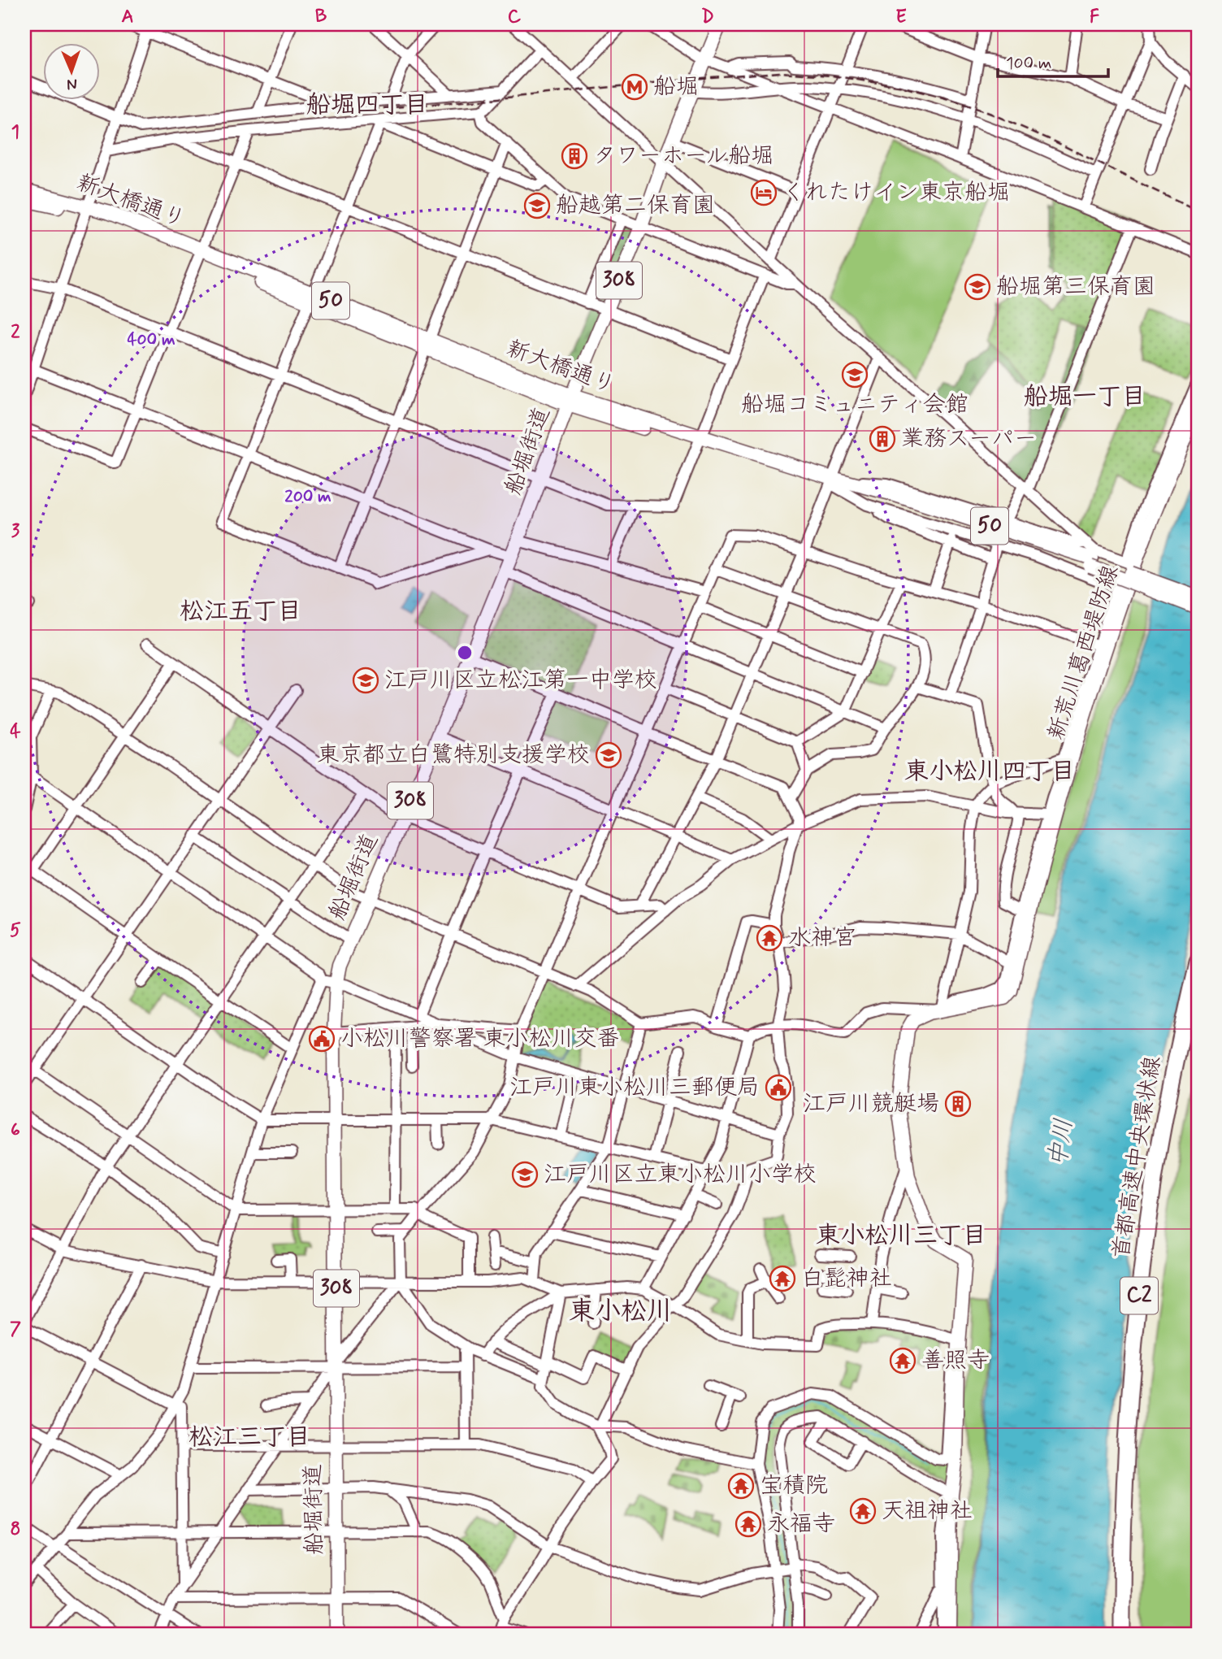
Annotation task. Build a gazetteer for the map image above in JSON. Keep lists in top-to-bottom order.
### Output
{
  "streets": {
    "highway": ["首都高速中央環状線", "C2"],
    "main road": [
      "新大橋通り",
      "308",
      "50",
      "船堀街道",
      "新荒川葛西堤防線"
    ]
  },
  "crossings": [
    ["新大橋通り", "50"],
    ["新大橋通り", "船堀街道"]
  ],
  "districts": [
    "船堀四丁目",
    "船堀一丁目",
    "松江五丁目",
    "東小松川四丁目",
    "東小松川三丁目",
    "東小松川",
    "松江三丁目"
  ],
  "water": ["中川"],
  "places": {
    "metro station": ["船堀"],
    "building": ["タワーホール船堀", "業務スーパー", "江戸川競艇場"],
    "hotel": ["くれたけイン東京船堀"],
    "school or university": [
      "船越第二保育園",
      "船堀第三保育園",
      "船堀コミュニティ会館",
      "江戸川区立松江第一中学校",
      "東京都立白鷺特別支援学校",
      "江戸川区立東小松川小学校"
    ],
    "temple": [
      "水神宮",
      "白髭神社",
      "善照寺",
      "宝積院",
      "天祖神社",
      "永福寺"
    ],
    "public building": ["小松川警察署 東小松川交番", "江戸川東小松川三郵便局"]
  },
  "scale_bar": "100 m",
  "north": "bottom",
  "grid": {
    "columns": [
      "A",
      "B",
      "C",
      "D",
      "E",
      "F"
    ],
    "rows": [
      "1",
      "2",
      "3",
      "4",
      "5",
      "6",
      "7",
      "8"
    ]
  },
  "rings": ["400 m", "200 m"]
}
